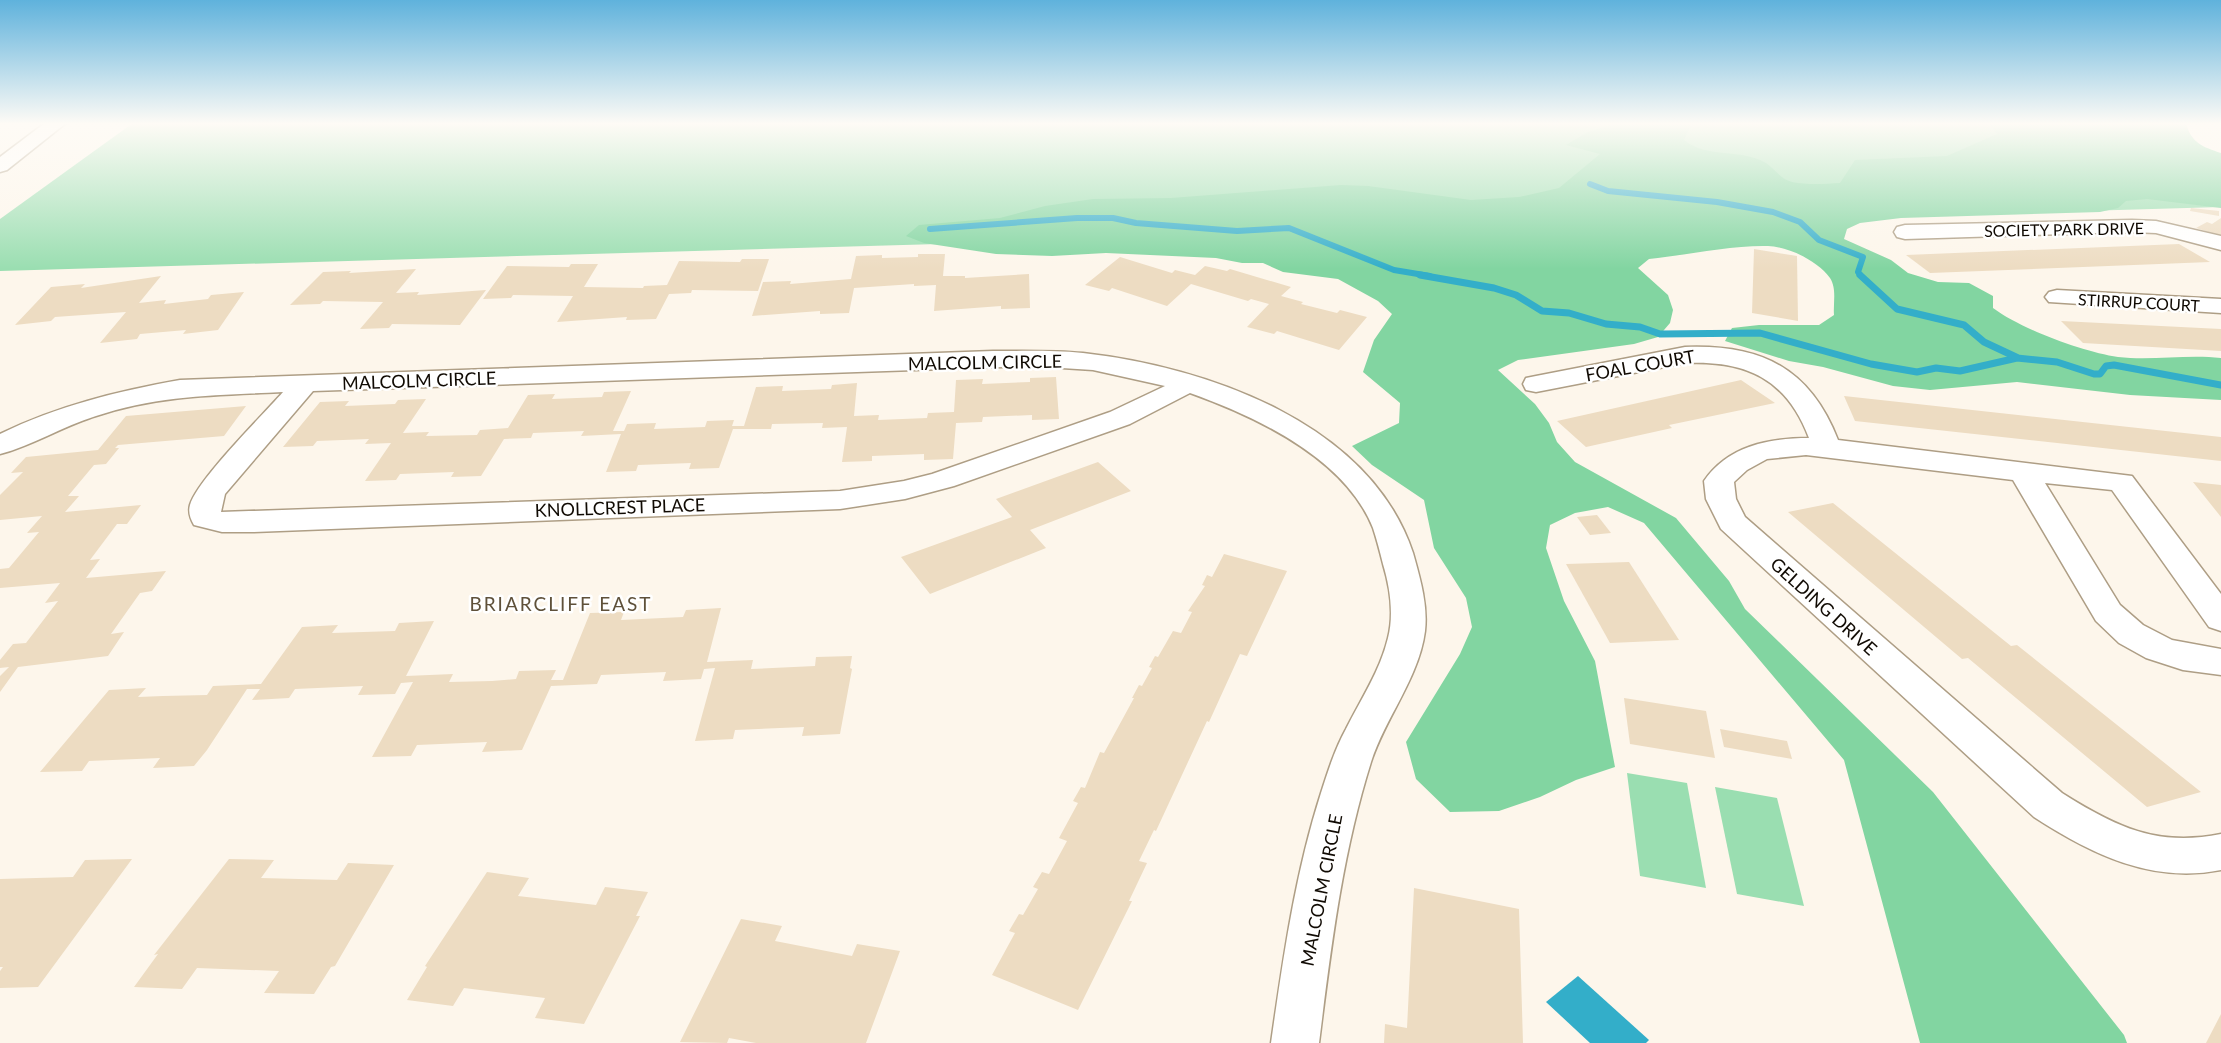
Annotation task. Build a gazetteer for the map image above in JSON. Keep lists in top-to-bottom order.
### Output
{
  "streets": {
    "street": [
      "SOCIETY PARK DRIVE",
      "STIRRUP COURT",
      "MALCOLM CIRCLE",
      "FOAL COURT",
      "KNOLLCREST PLACE",
      "GELDING DRIVE"
    ]
  },
  "crossings": [
    ["MALCOLM CIRCLE", "KNOLLCREST PLACE"],
    ["FOAL COURT", "GELDING DRIVE"]
  ],
  "districts": ["BRIARCLIFF EAST"]
}
